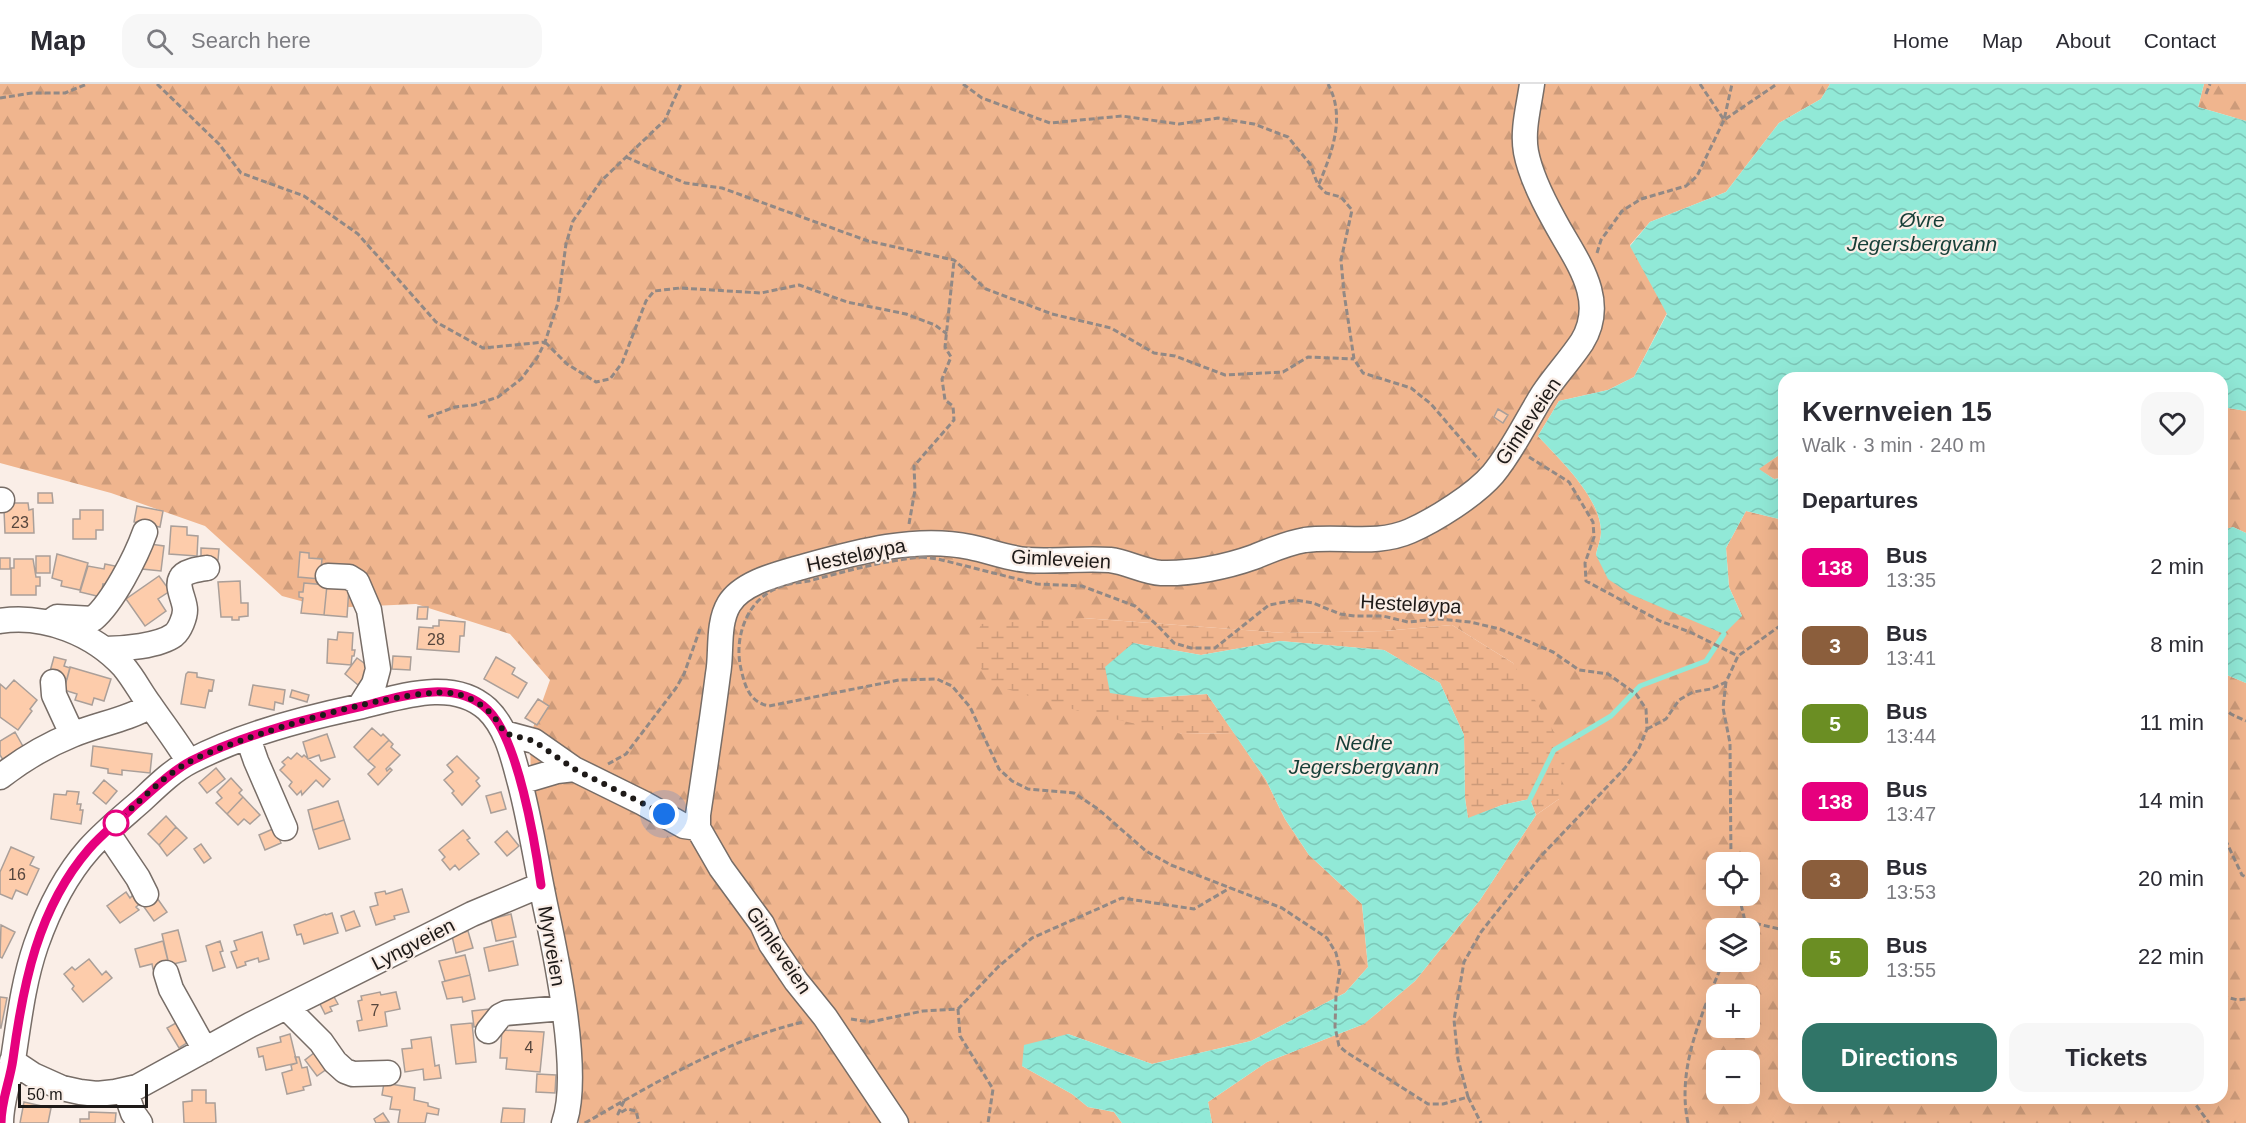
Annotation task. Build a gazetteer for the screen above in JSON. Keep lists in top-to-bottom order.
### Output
{
  "streets": {
    "street": ["Gimleveien", "Lyngveien", "Myrveien"],
    "path": ["Hesteløypa"]
  },
  "crossings": [
    ["Lyngveien", "Myrveien"]
  ],
  "water": ["Øvre Jegersbergvann", "Nedre Jegersbergvann"],
  "lines": ["bus line 138"],
  "house_numbers": [
    "23",
    "28",
    "16",
    "7",
    "4"
  ],
  "scale_bar": "50 m",
  "page": {
    "header": "Map",
    "search": "Search here",
    "nav": [
      "Home",
      "Map",
      "About",
      "Contact"
    ],
    "heading": [
      ["Kvernveien 15", "Walk · 3 min · 240 m"],
      "Departures"
    ],
    "list": [
      {
        "mark": "138",
        "name": "Bus",
        "note": "13:35",
        "value": "2 min"
      },
      {
        "mark": "3",
        "name": "Bus",
        "note": "13:41",
        "value": "8 min"
      },
      {
        "mark": "5",
        "name": "Bus",
        "note": "13:44",
        "value": "11 min"
      },
      {
        "mark": "138",
        "name": "Bus",
        "note": "13:47",
        "value": "14 min"
      },
      {
        "mark": "3",
        "name": "Bus",
        "note": "13:53",
        "value": "20 min"
      },
      {
        "mark": "5",
        "name": "Bus",
        "note": "13:55",
        "value": "22 min"
      }
    ],
    "map_buttons": ["+", "−"],
    "buttons": ["Directions", "Tickets"],
    "scale": "50 m"
  }
}
